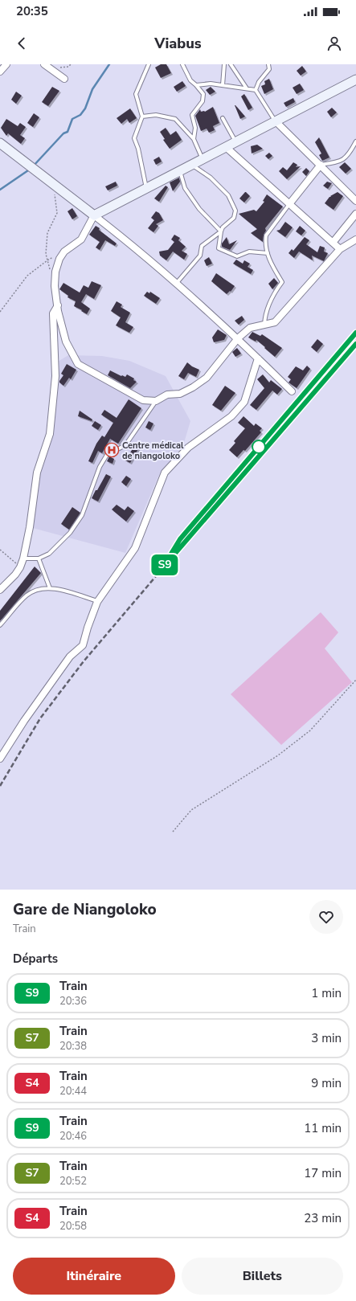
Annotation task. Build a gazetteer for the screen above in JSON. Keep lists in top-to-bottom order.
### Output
{
  "places": {
    "hospital": ["Centre médical de niangoloko"]
  },
  "page": {
    "status": "20:35",
    "header": "Viabus",
    "on_map": "S9",
    "heading": [
      ["Gare de Niangoloko", "Train"],
      "Départs"
    ],
    "list": [
      {
        "mark": "S9",
        "name": "Train",
        "note": "20:36",
        "value": "1 min"
      },
      {
        "mark": "S7",
        "name": "Train",
        "note": "20:38",
        "value": "3 min"
      },
      {
        "mark": "S4",
        "name": "Train",
        "note": "20:44",
        "value": "9 min"
      },
      {
        "mark": "S9",
        "name": "Train",
        "note": "20:46",
        "value": "11 min"
      },
      {
        "mark": "S7",
        "name": "Train",
        "note": "20:52",
        "value": "17 min"
      },
      {
        "mark": "S4",
        "name": "Train",
        "note": "20:58",
        "value": "23 min"
      }
    ],
    "buttons": ["Itinéraire", "Billets"]
  }
}
